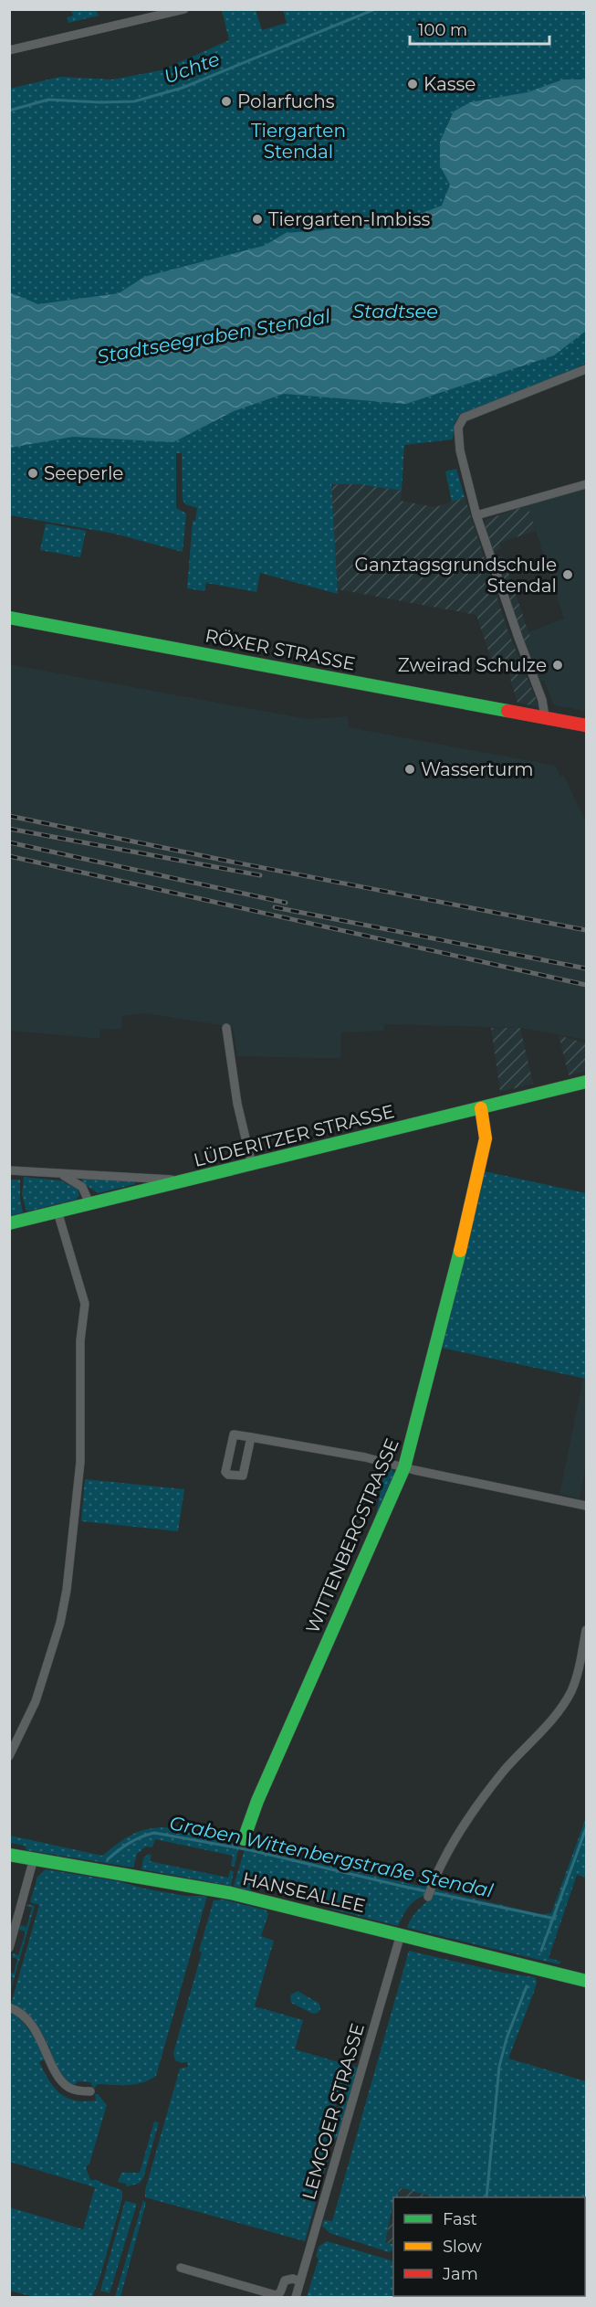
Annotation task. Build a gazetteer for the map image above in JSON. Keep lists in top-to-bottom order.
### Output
{
  "streets": {
    "street": [
      "RÖXER STRASSE",
      "LÜDERITZER STRASSE",
      "WITTENBERGSTRASSE",
      "HANSEALLEE",
      "LEMGOER STRASSE"
    ]
  },
  "crossings": [
    ["LÜDERITZER STRASSE", "WITTENBERGSTRASSE"],
    ["HANSEALLEE", "LEMGOER STRASSE"]
  ],
  "water": [
    "Uchte",
    "Stadtsee",
    "Stadtseegraben Stendal",
    "Graben Wittenbergstraße Stendal"
  ],
  "parks": ["Tiergarten Stendal"],
  "places": [
    "Kasse",
    "Polarfuchs",
    "Tiergarten-Imbiss",
    "Seeperle",
    "Ganztagsgrundschule Stendal",
    "Zweirad Schulze",
    "Wasserturm"
  ],
  "legend": ["Fast", "Slow", "Jam"],
  "scale_bar": "100 m"
}
